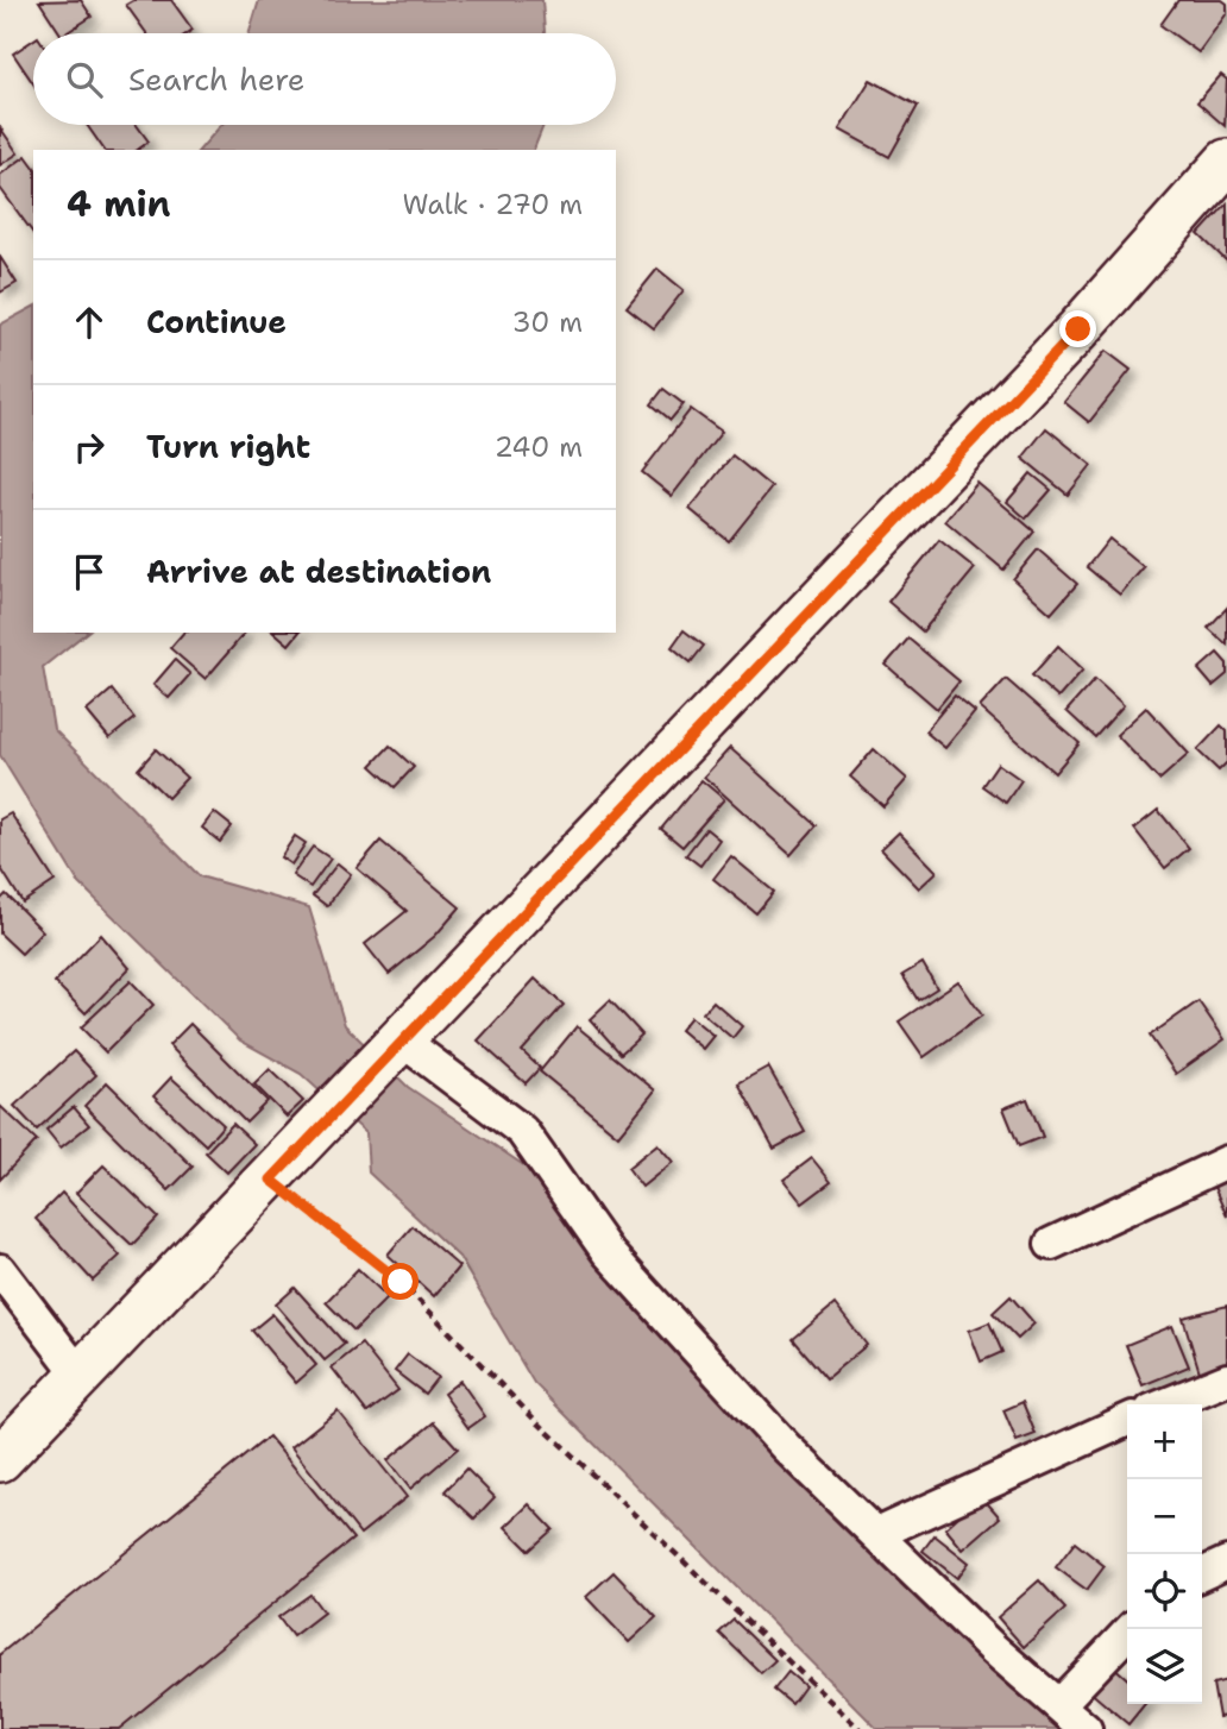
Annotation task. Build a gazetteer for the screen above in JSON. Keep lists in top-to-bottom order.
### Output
{
  "page": {
    "search": "Search here",
    "heading": ["4 min", "Walk · 270 m"],
    "list": [
      ["Continue", "30 m"],
      ["Turn right", "240 m"],
      "Arrive at destination"
    ],
    "map_buttons": ["+", "−"]
  }
}
